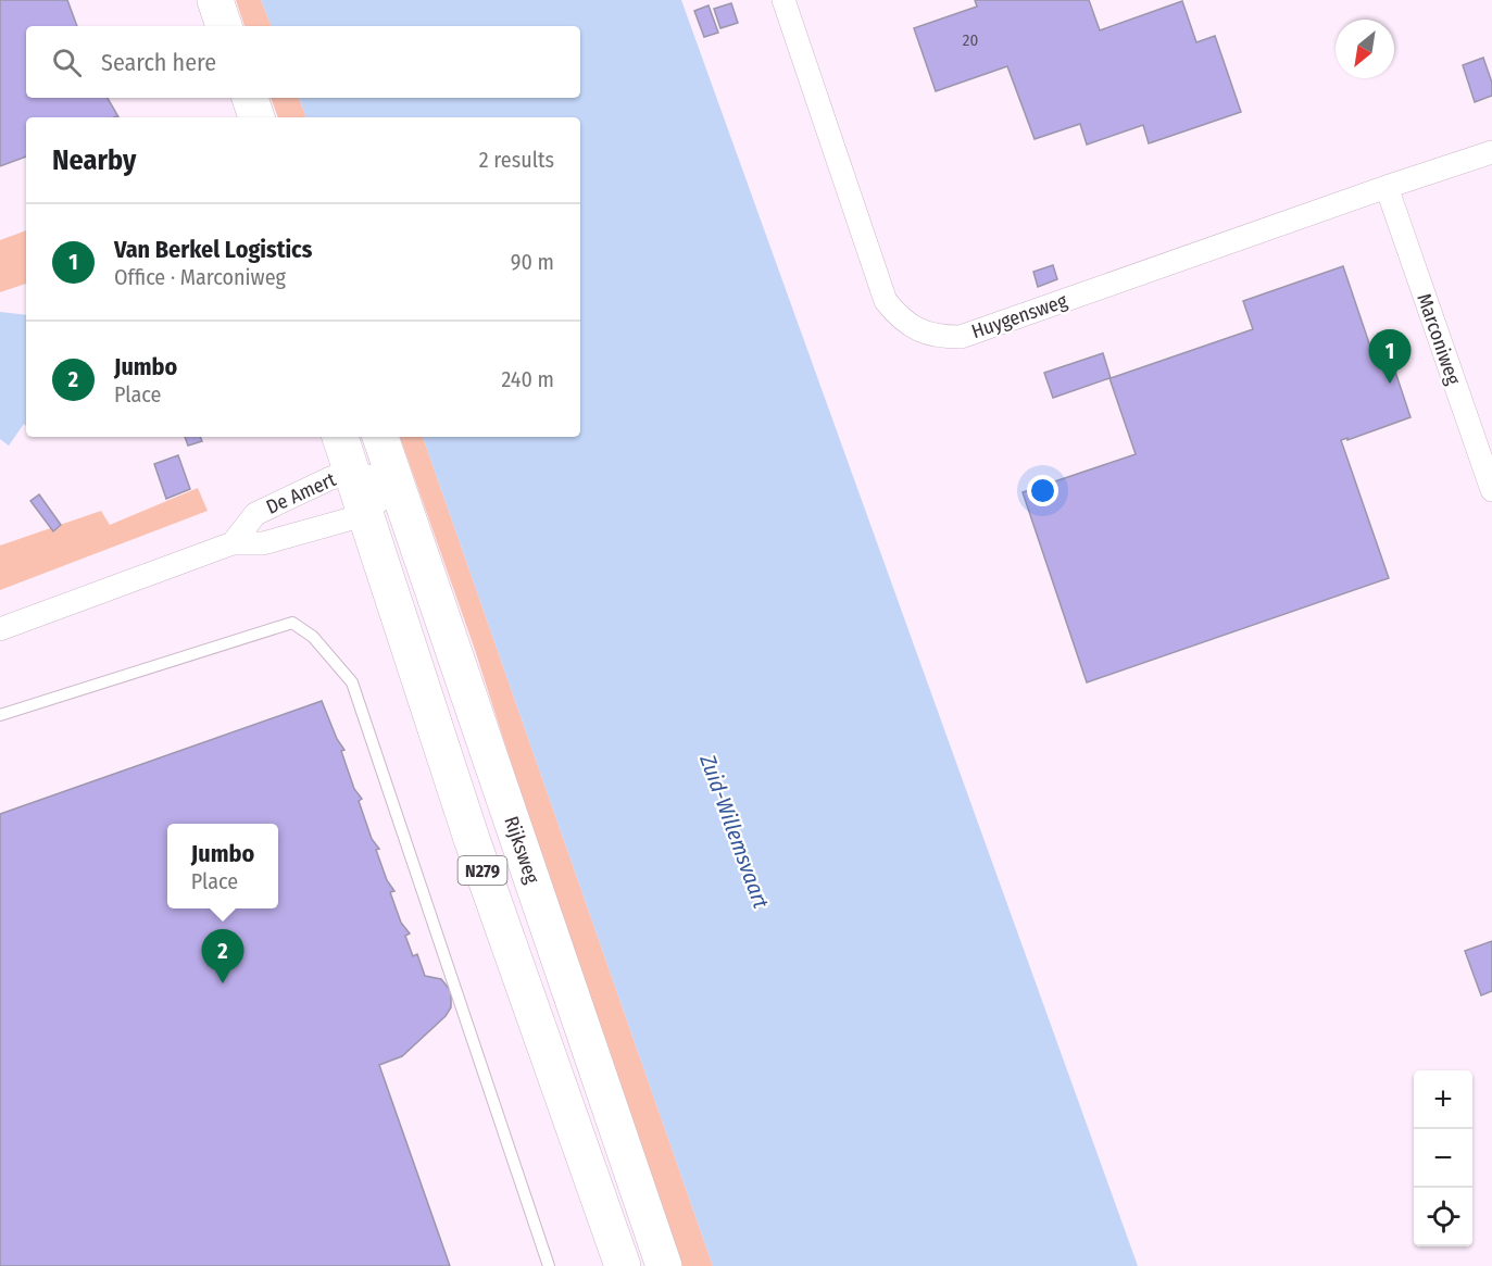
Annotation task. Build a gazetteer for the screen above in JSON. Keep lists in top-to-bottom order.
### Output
{
  "streets": {
    "main road": ["Rijksweg", "N279"],
    "street": ["Huygensweg", "Marconiweg", "De Amert"]
  },
  "crossings": [
    ["Huygensweg", "Marconiweg"],
    ["De Amert", "Rijksweg"],
    ["De Amert", "N279"]
  ],
  "water": ["Zuid-Willemsvaart"],
  "house_numbers": ["20"],
  "north": "bottom left",
  "page": {
    "search": "Search here",
    "heading": ["Nearby", "2 results"],
    "list": [
      {
        "mark": "1",
        "name": "Van Berkel Logistics",
        "note": "Office · Marconiweg",
        "value": "90 m"
      },
      {
        "mark": "2",
        "name": "Jumbo",
        "note": "Place",
        "value": "240 m"
      }
    ],
    "pins": ["1", "2"],
    "popup": ["Jumbo", "Place"],
    "map_buttons": ["+", "−"]
  }
}
